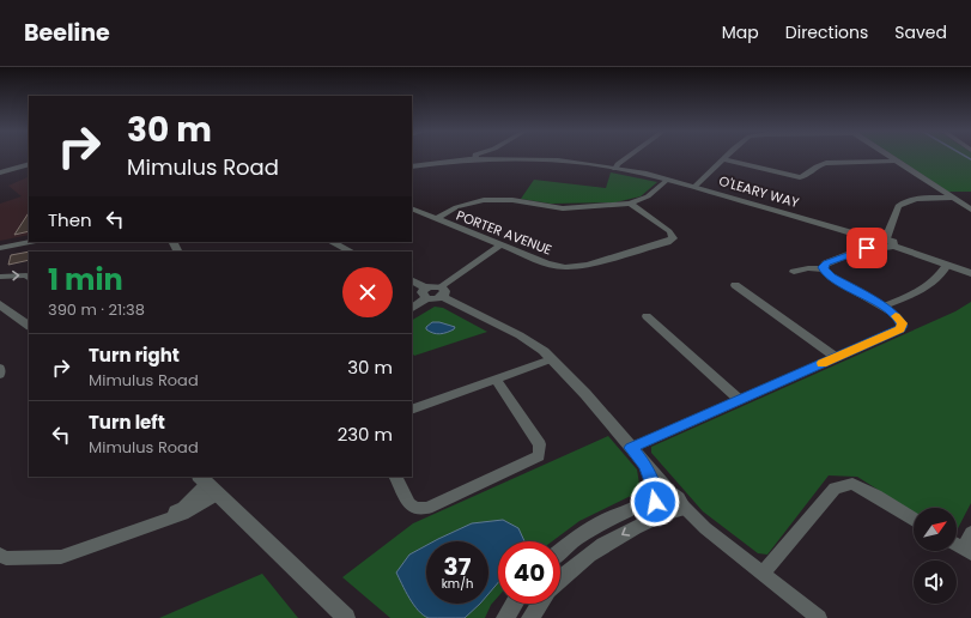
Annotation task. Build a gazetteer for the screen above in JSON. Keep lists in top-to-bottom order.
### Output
{
  "streets": {
    "street": ["O'LEARY WAY", "PORTER AVENUE"]
  },
  "north": "top right",
  "page": {
    "header": "Beeline",
    "nav": ["Map", "Directions", "Saved"],
    "turn": ["30 m", "Mimulus Road"],
    "then": "Then",
    "heading": ["1 min", "390 m · 21:38"],
    "list": [
      {
        "name": "Turn right",
        "note": "Mimulus Road",
        "value": "30 m"
      },
      {
        "name": "Turn left",
        "note": "Mimulus Road",
        "value": "230 m"
      }
    ],
    "speed": "37 km/h",
    "limit": "40"
  }
}
